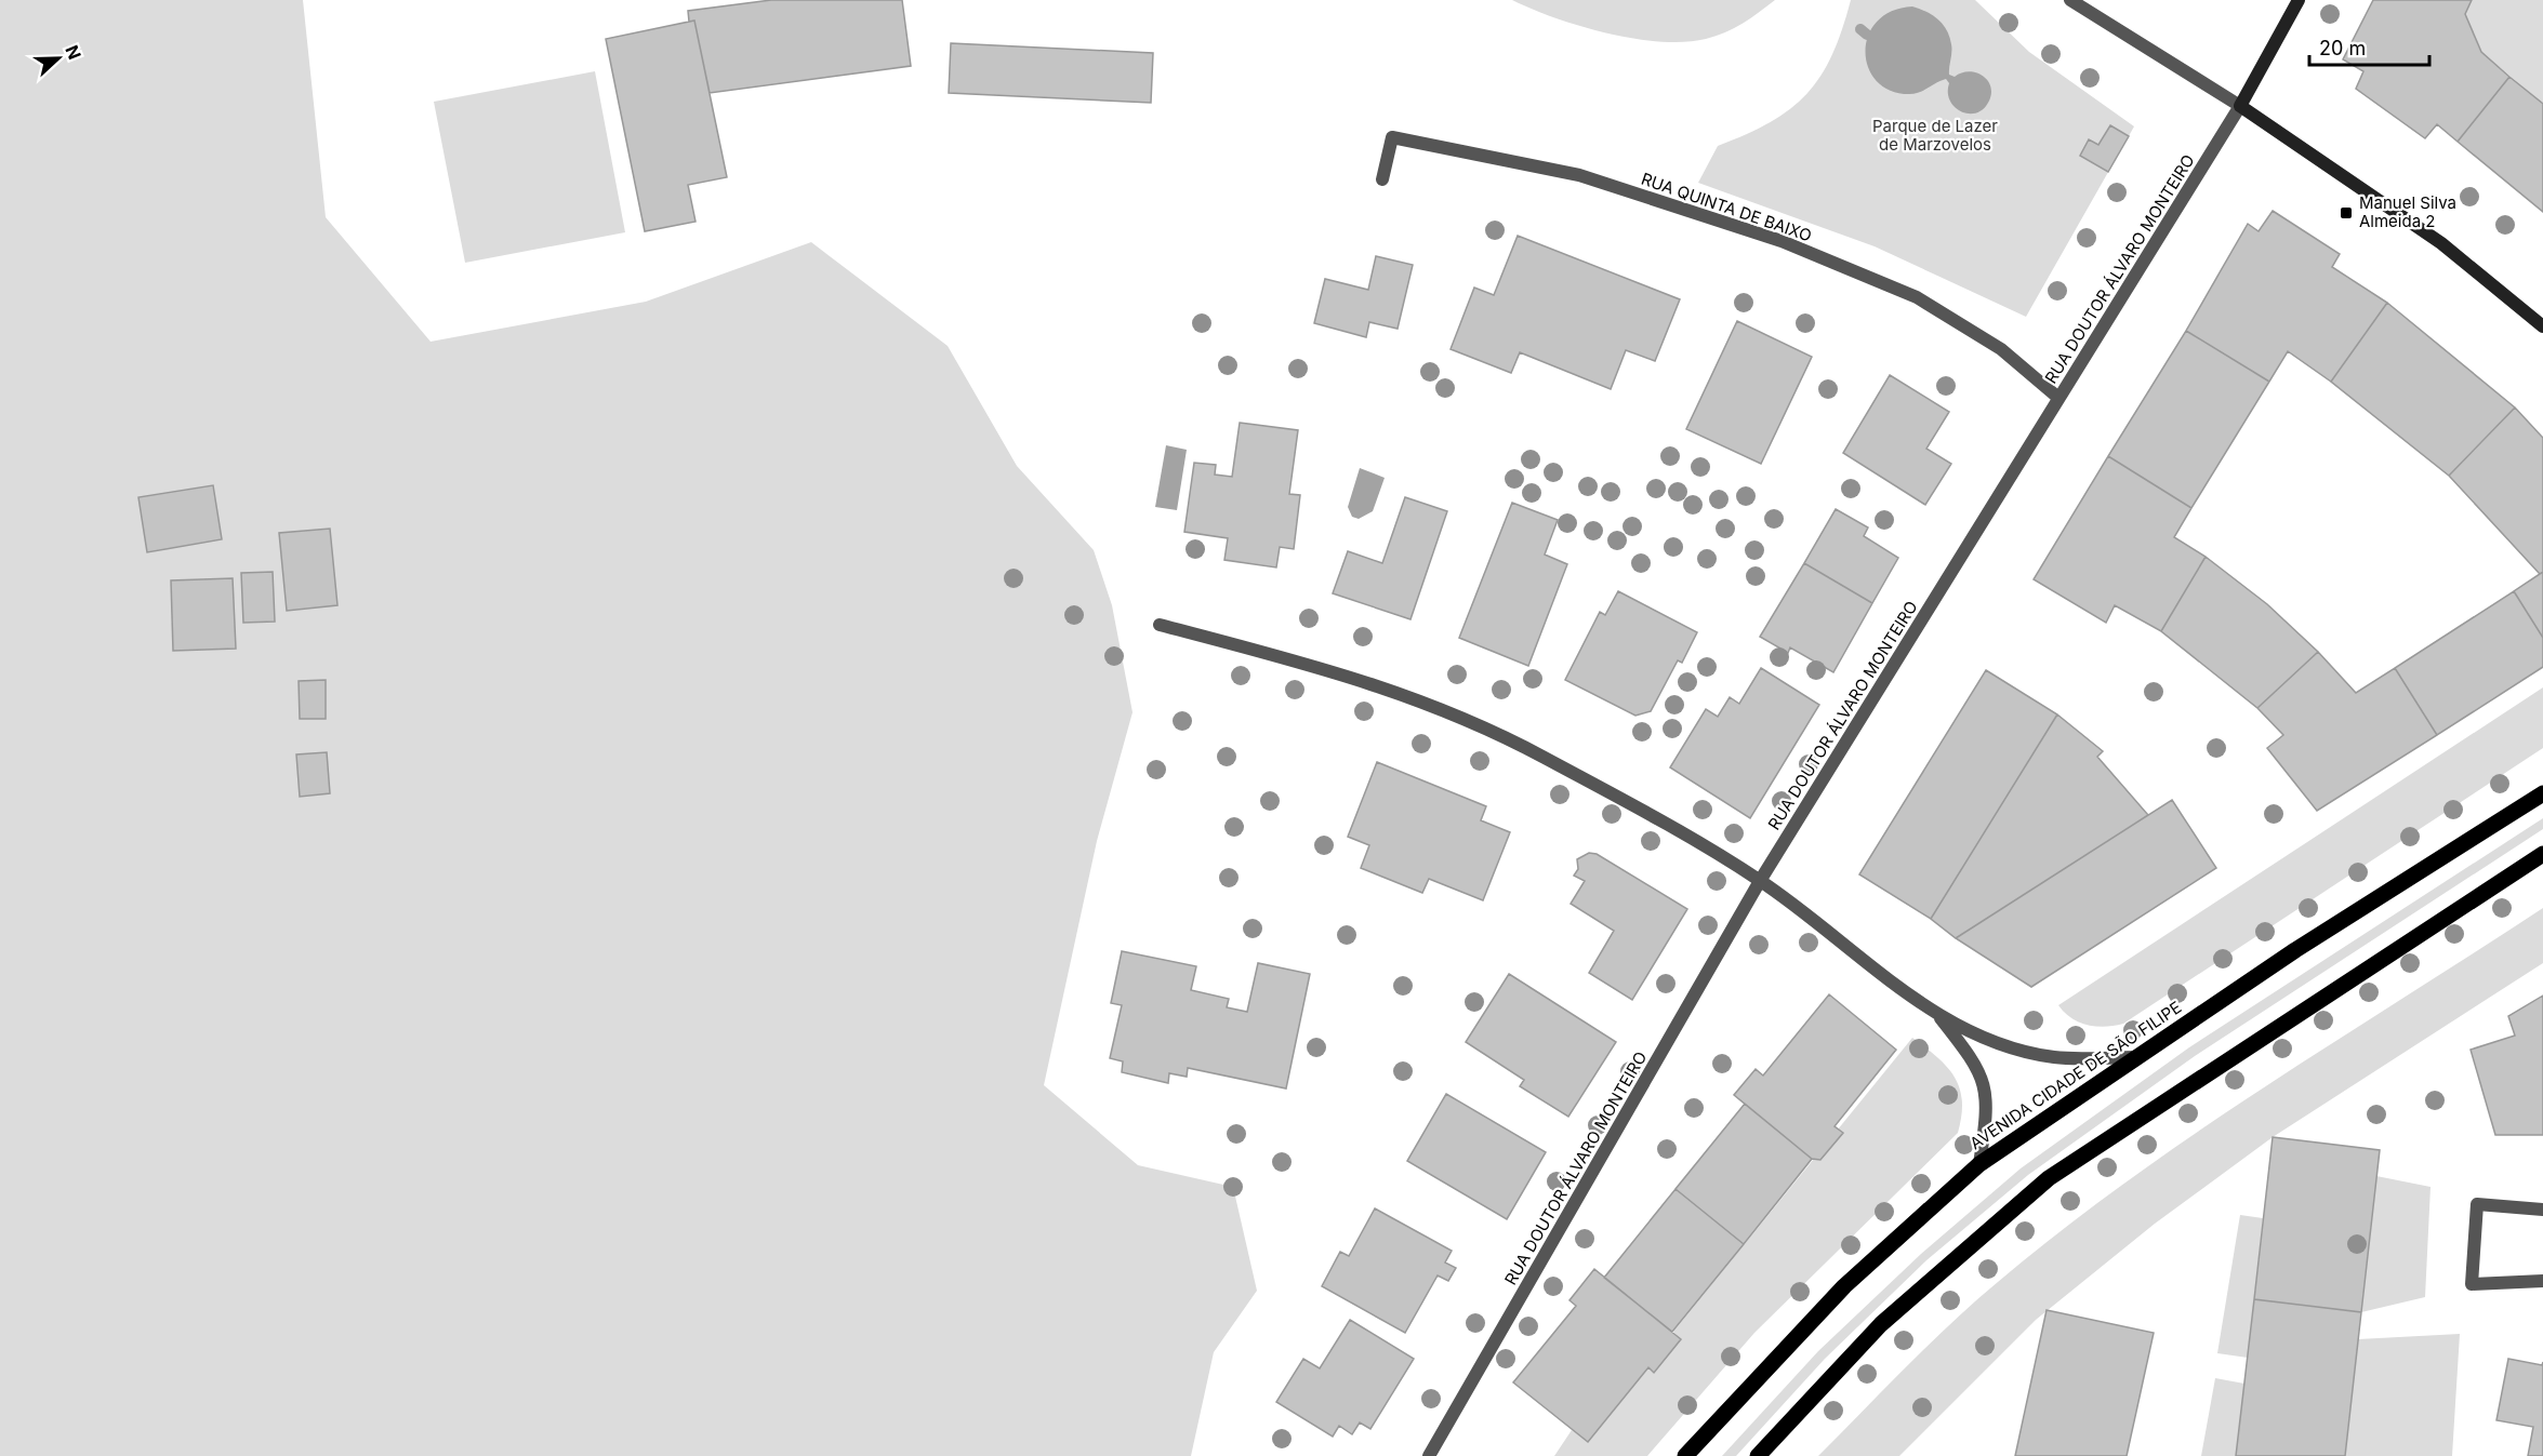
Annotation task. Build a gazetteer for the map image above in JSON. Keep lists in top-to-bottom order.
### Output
{
  "streets": {
    "main road": ["AVENIDA CIDADE DE SÃO FILIPE"],
    "street": ["RUA QUINTA DE BAIXO", "RUA DOUTOR ÁLVARO MONTEIRO"]
  },
  "crossings": [
    ["RUA QUINTA DE BAIXO", "RUA DOUTOR ÁLVARO MONTEIRO"]
  ],
  "parks": ["Parque de Lazer de Marzovelos"],
  "places": {
    "transit": ["Manuel Silva Almeida 2"]
  },
  "scale_bar": "20 m",
  "north": "right"
}
